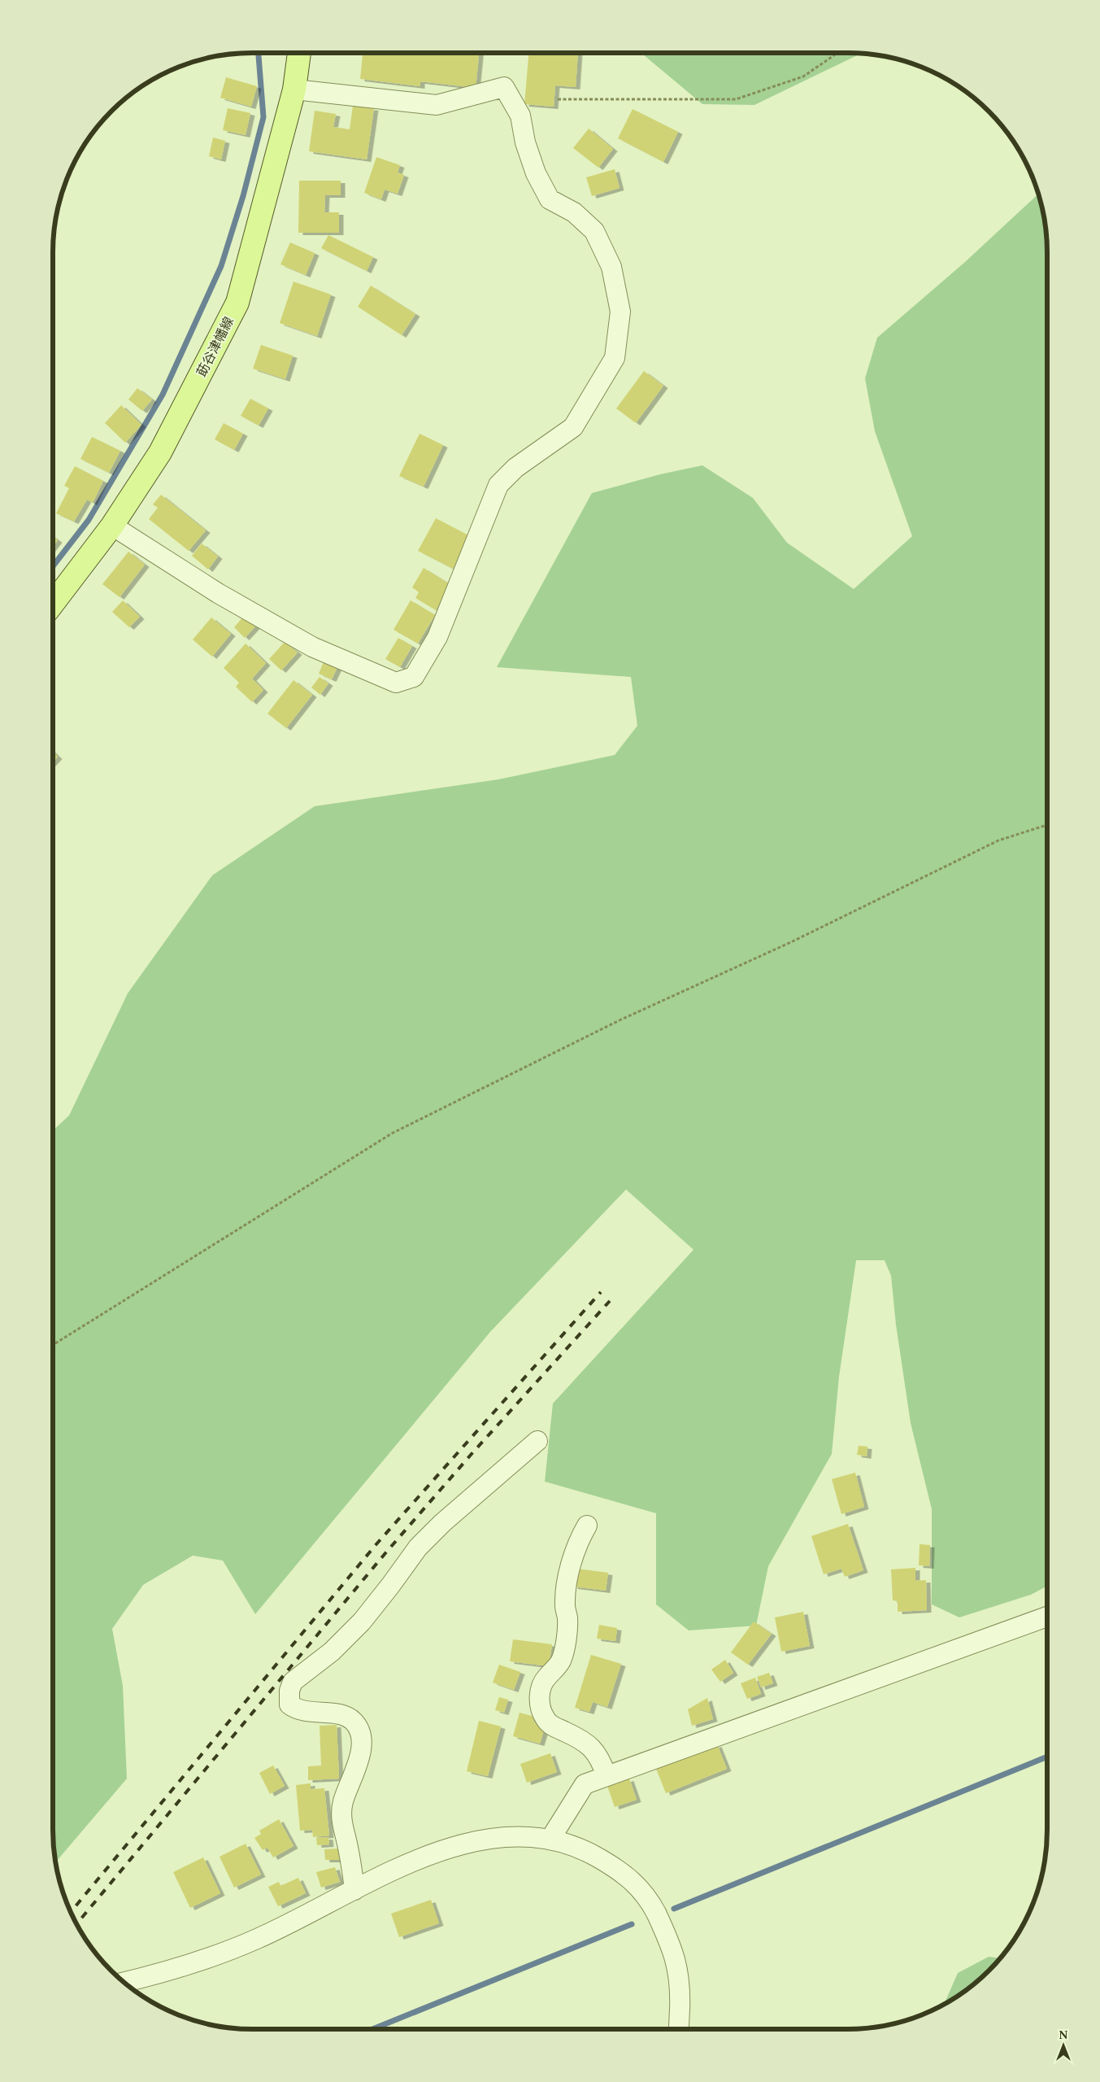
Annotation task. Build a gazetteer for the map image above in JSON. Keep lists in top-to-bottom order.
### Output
{
  "streets": {
    "main road": ["莇谷津幡線"]
  },
  "north": "top"
}
